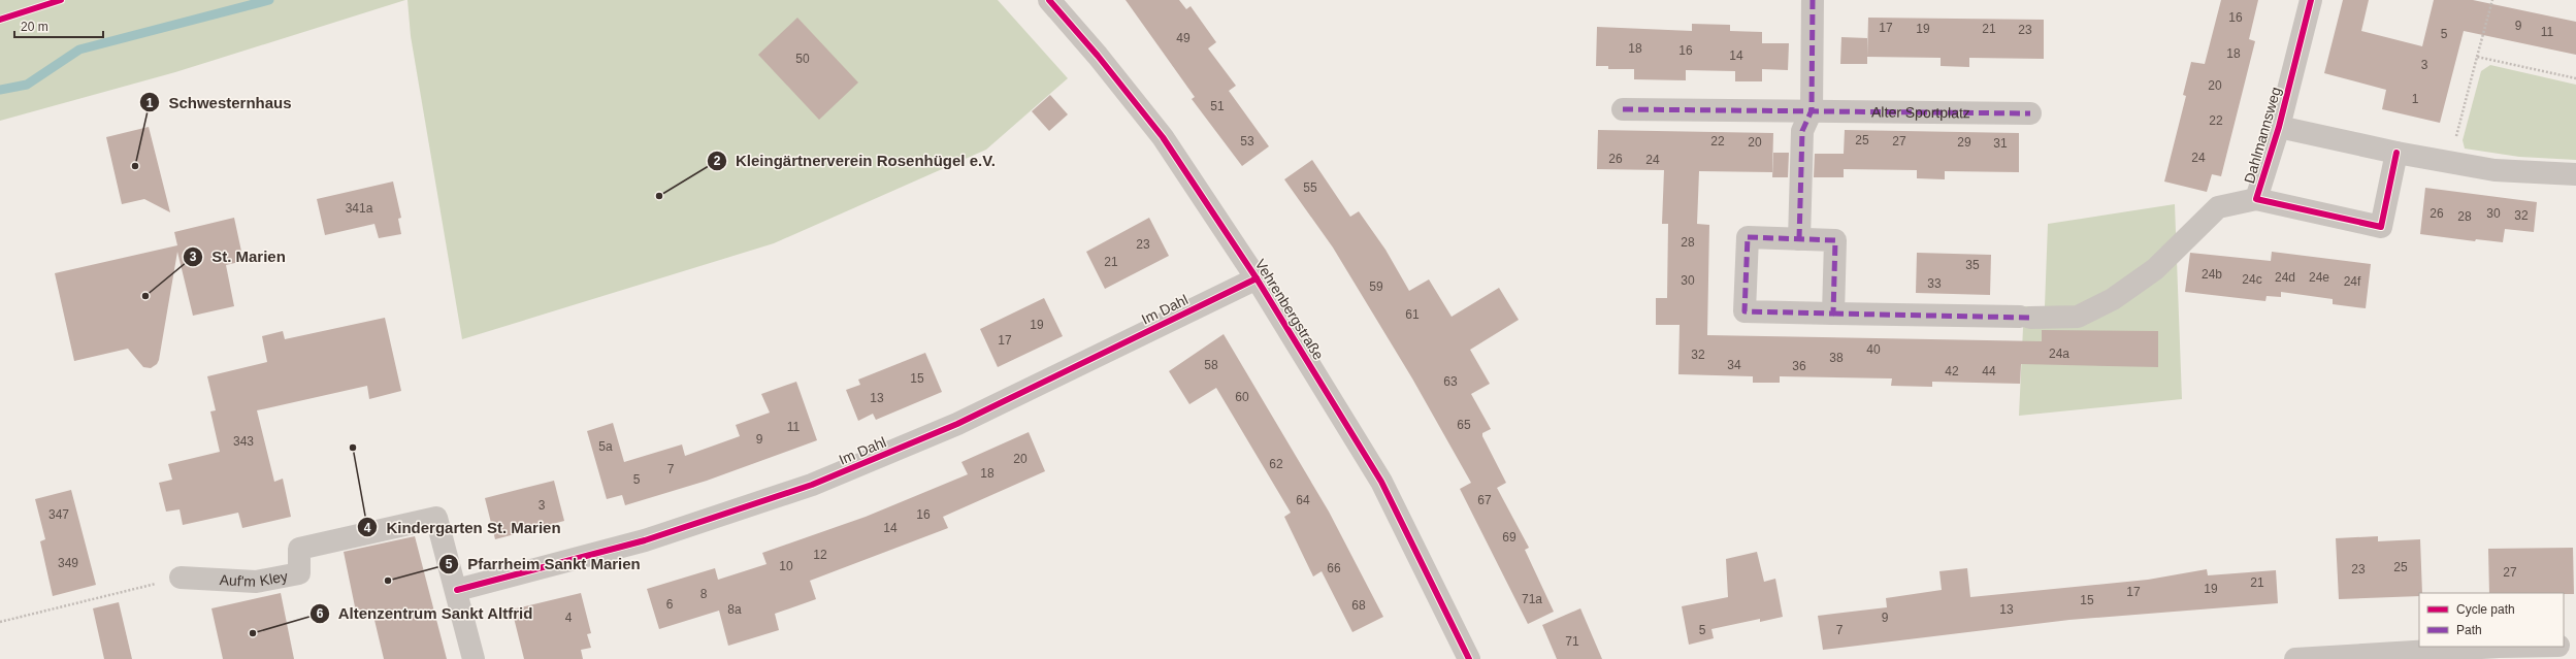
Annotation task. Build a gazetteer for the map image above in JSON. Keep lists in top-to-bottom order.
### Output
{
  "streets": {
    "street": [
      "Alter Sportplatz",
      "Dahlmannsweg",
      "Im Dahl",
      "Vehrenbergstraße",
      "Auf'm Kley"
    ]
  },
  "crossings": [
    ["Im Dahl", "Vehrenbergstraße"],
    ["Im Dahl", "Auf'm Kley"]
  ],
  "places": [
    "Schwesternhaus",
    "Kleingärtnerverein Rosenhügel e.V.",
    "St. Marien",
    "Kindergarten St. Marien",
    "Pfarrheim Sankt Marien",
    "Altenzentrum Sankt Altfrid"
  ],
  "house_numbers": [
    "16",
    "9",
    "17",
    "19",
    "21",
    "23",
    "11",
    "5",
    "49",
    "18",
    "16",
    "18",
    "14",
    "50",
    "3",
    "20",
    "1",
    "51",
    "22",
    "25",
    "53",
    "22",
    "27",
    "20",
    "29",
    "31",
    "24",
    "26",
    "24",
    "55",
    "341a",
    "26",
    "30",
    "32",
    "28",
    "28",
    "23",
    "21",
    "35",
    "24b",
    "24d",
    "24e",
    "24c",
    "30",
    "24f",
    "33",
    "59",
    "61",
    "19",
    "17",
    "40",
    "24a",
    "32",
    "38",
    "58",
    "34",
    "36",
    "42",
    "44",
    "15",
    "63",
    "60",
    "13",
    "65",
    "11",
    "9",
    "343",
    "5a",
    "20",
    "62",
    "7",
    "18",
    "5",
    "64",
    "67",
    "3",
    "347",
    "16",
    "14",
    "69",
    "12",
    "349",
    "10",
    "25",
    "66",
    "23",
    "27",
    "21",
    "19",
    "17",
    "8",
    "71a",
    "15",
    "6",
    "68",
    "8a",
    "13",
    "4",
    "9",
    "5",
    "7",
    "71"
  ],
  "legend": ["Cycle path", "Path"],
  "scale_bar": "20 m"
}
